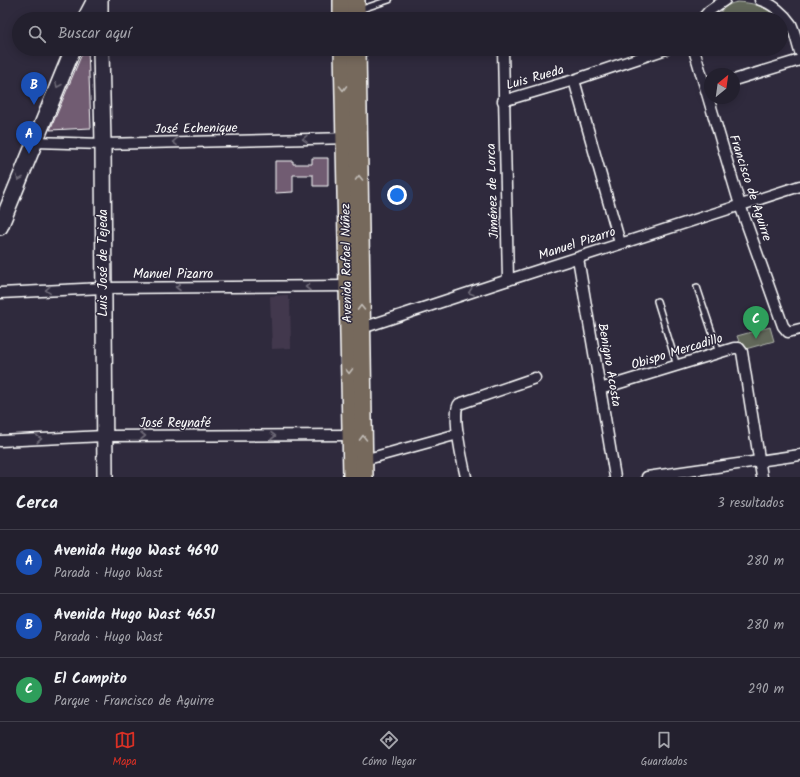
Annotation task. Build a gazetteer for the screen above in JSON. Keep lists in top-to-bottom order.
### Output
{
  "streets": {
    "main road": ["Luis José de Tejeda", "Avenida Rafael Núñez"],
    "street": [
      "Luis Rueda",
      "José Echenique",
      "Francisco de Aguirre",
      "Jiménez de Lorca",
      "Manuel Pizarro",
      "Obispo Mercadillo",
      "Benigno Acosta",
      "José Reynafé"
    ]
  },
  "crossings": [
    ["Luis Rueda", "Jiménez de Lorca"],
    ["José Echenique", "Luis José de Tejeda"],
    ["José Echenique", "Avenida Rafael Núñez"],
    ["Francisco de Aguirre", "Manuel Pizarro"],
    ["Jiménez de Lorca", "Manuel Pizarro"],
    ["Manuel Pizarro", "Luis José de Tejeda"],
    ["Manuel Pizarro", "Avenida Rafael Núñez"],
    ["Manuel Pizarro", "Benigno Acosta"],
    ["Luis José de Tejeda", "José Reynafé"],
    ["Avenida Rafael Núñez", "José Reynafé"],
    ["Obispo Mercadillo", "Benigno Acosta"]
  ],
  "one_way": ["José Echenique", "Manuel Pizarro", "José Reynafé"],
  "north": "top right",
  "page": {
    "search": "Buscar aquí",
    "pins": ["B", "A", "C"],
    "heading": ["Cerca", "3 resultados"],
    "list": [
      {
        "mark": "A",
        "name": "Avenida Hugo Wast 4690",
        "note": "Parada · Hugo Wast",
        "value": "280 m"
      },
      {
        "mark": "B",
        "name": "Avenida Hugo Wast 4651",
        "note": "Parada · Hugo Wast",
        "value": "280 m"
      },
      {
        "mark": "C",
        "name": "El Campito",
        "note": "Parque · Francisco de Aguirre",
        "value": "290 m"
      }
    ],
    "nav": ["Mapa", "Cómo llegar", "Guardados"]
  }
}
